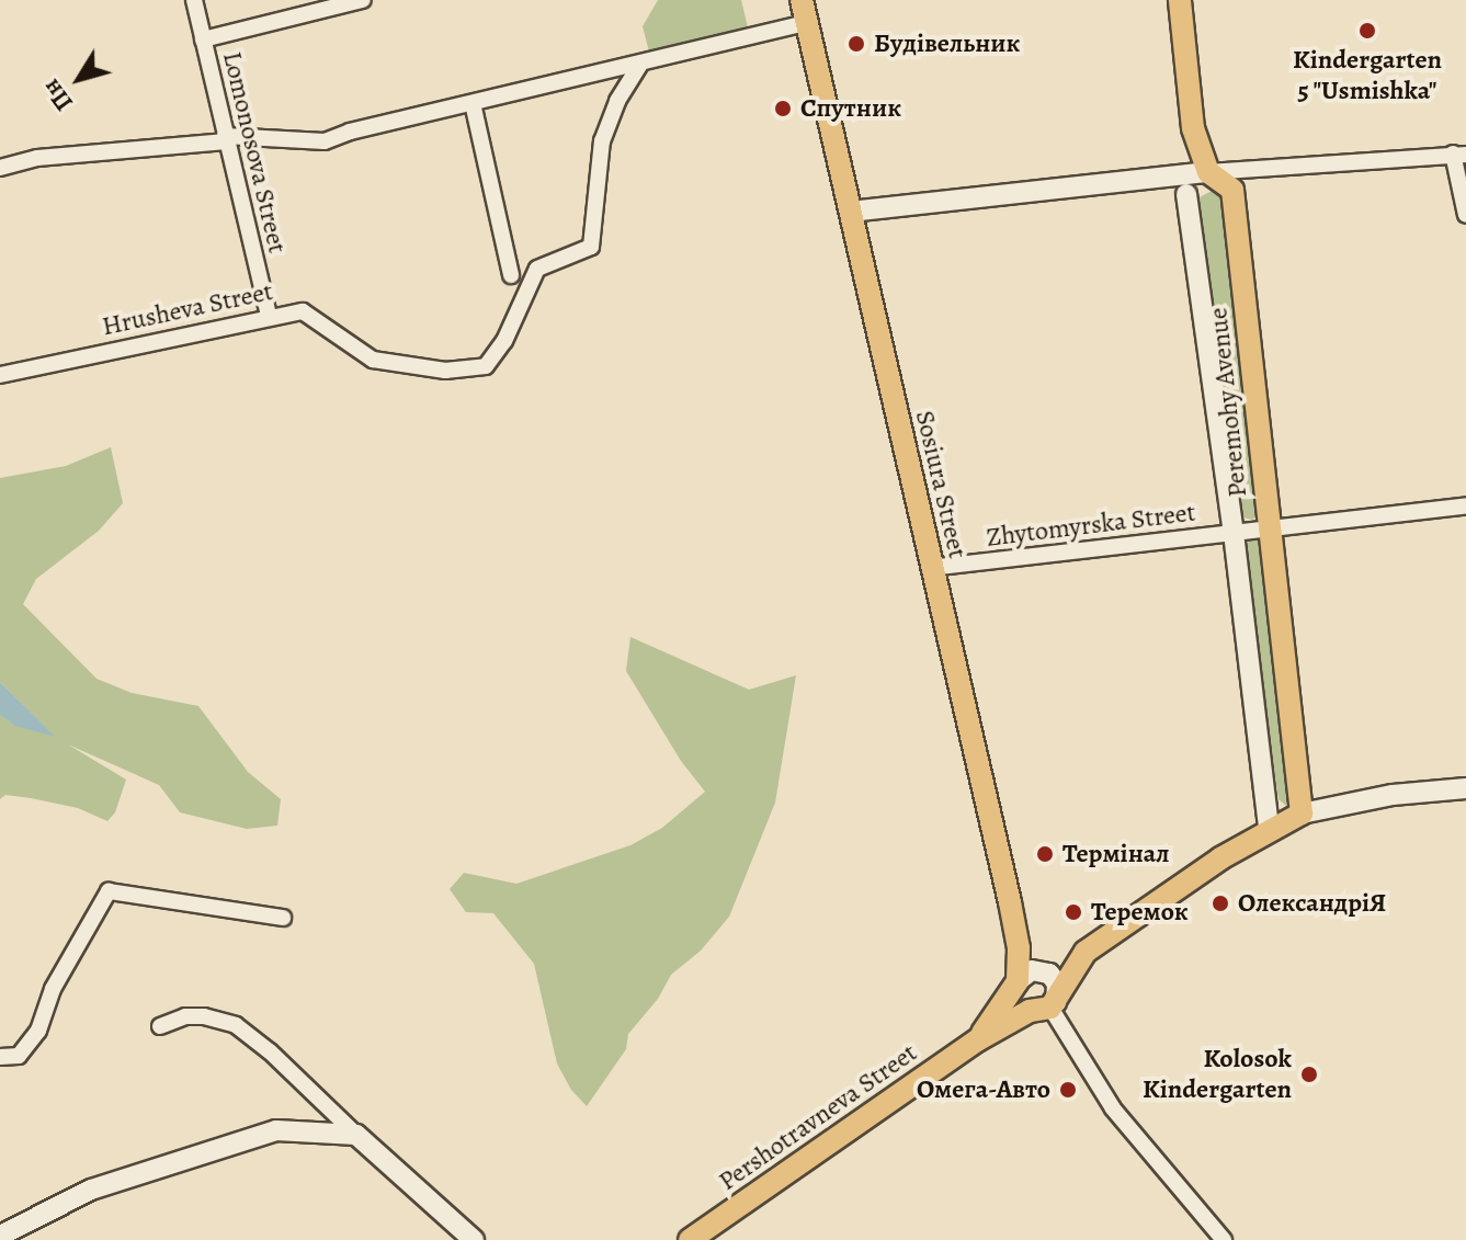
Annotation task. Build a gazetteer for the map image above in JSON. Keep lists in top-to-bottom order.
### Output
{
  "streets": {
    "main road": ["Peremohy Avenue", "Sosiura Street", "Pershotravneva Street"],
    "street": ["Lomonosova Street", "Hrusheva Street", "Zhytomyrska Street"]
  },
  "crossings": [
    ["Lomonosova Street", "Hrusheva Street"],
    ["Peremohy Avenue", "Zhytomyrska Street"],
    ["Sosiura Street", "Zhytomyrska Street"],
    ["Sosiura Street", "Pershotravneva Street"]
  ],
  "places": [
    "Kindergarten 5 \"Usmishka\"",
    "Будівельник",
    "Спутник",
    "Термінал",
    "ОлександріЯ",
    "Теремок",
    "Kolosok Kindergarten",
    "Омега-Авто"
  ],
  "north": "bottom left"
}
